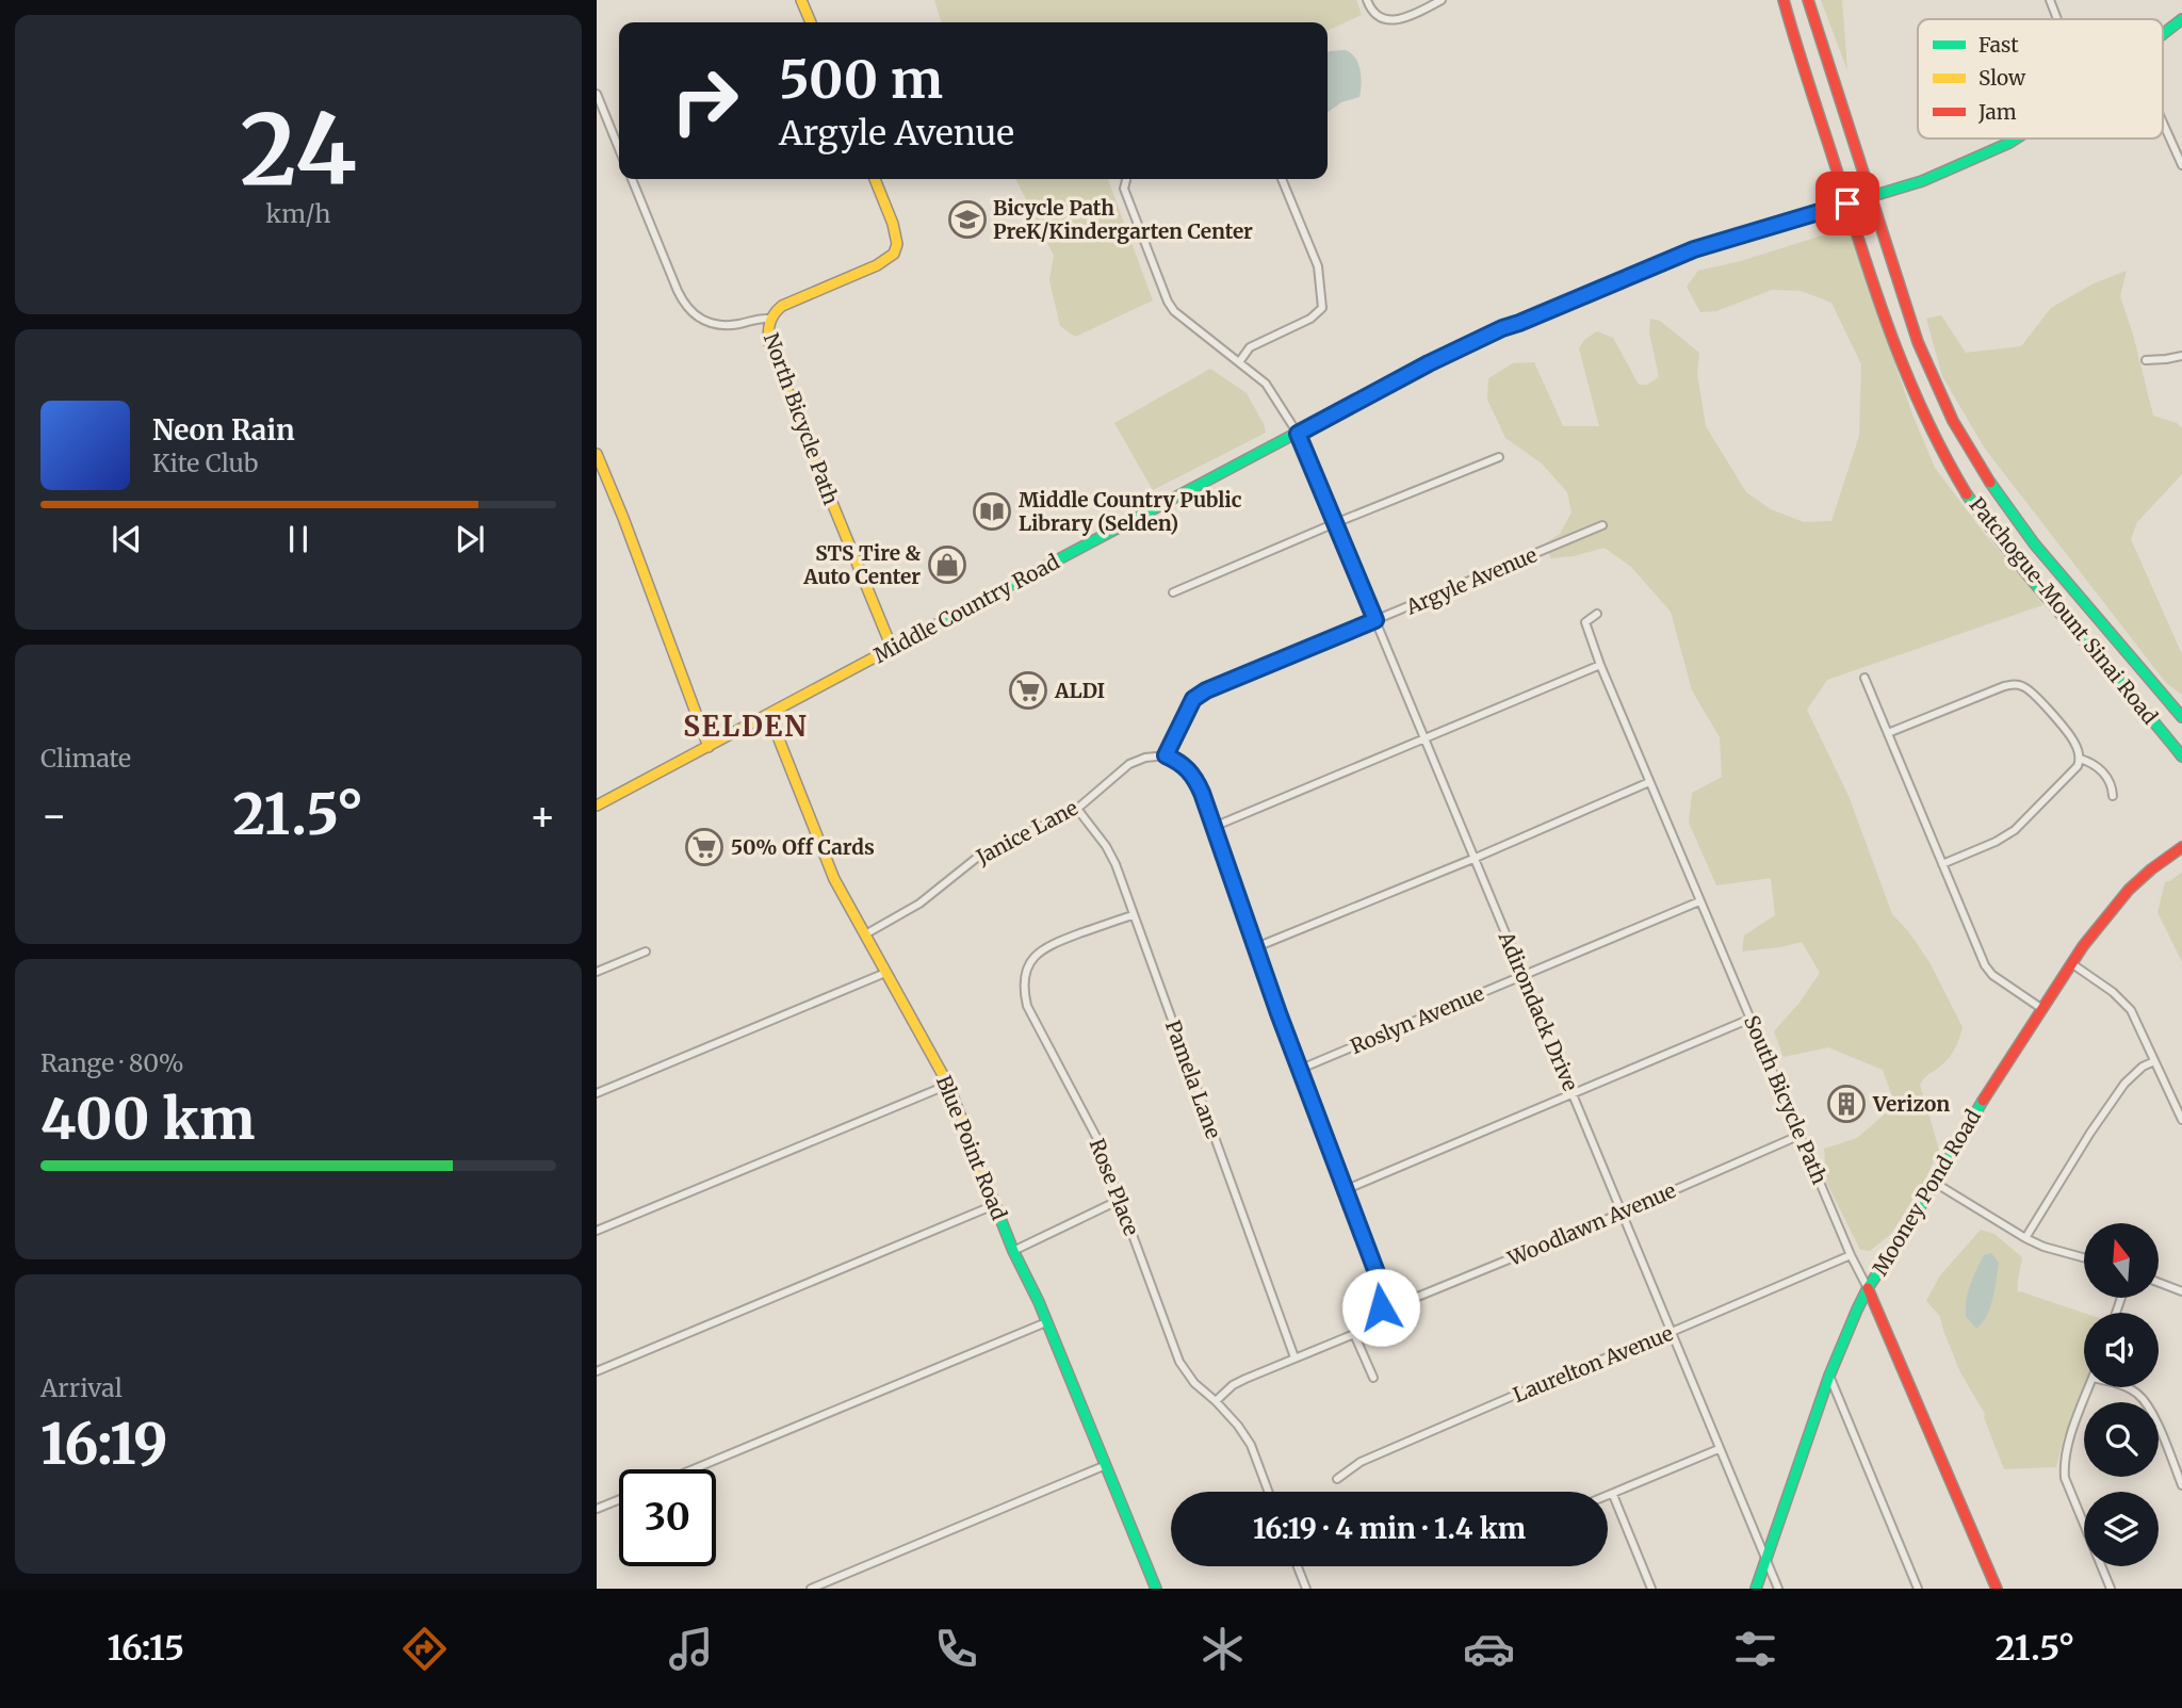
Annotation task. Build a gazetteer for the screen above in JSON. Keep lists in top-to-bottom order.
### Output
{
  "streets": {
    "main road": [
      "North Bicycle Path",
      "Middle Country Road",
      "Patchogue-Mount Sinai Road",
      "South Bicycle Path",
      "Blue Point Road",
      "Mooney Pond Road"
    ],
    "street": [
      "Argyle Avenue",
      "Janice Lane",
      "Adirondack Drive",
      "Roslyn Avenue",
      "Pamela Lane",
      "Rose Place",
      "Woodlawn Avenue",
      "Laurelton Avenue"
    ]
  },
  "crossings": [
    ["North Bicycle Path", "Middle Country Road"],
    ["Argyle Avenue", "Janice Lane"],
    ["Argyle Avenue", "Adirondack Drive"],
    ["Middle Country Road", "Patchogue-Mount Sinai Road"],
    ["Middle Country Road", "Adirondack Drive"],
    ["Middle Country Road", "Blue Point Road"],
    ["Janice Lane", "Pamela Lane"],
    ["Janice Lane", "Blue Point Road"],
    ["Adirondack Drive", "Roslyn Avenue"],
    ["Adirondack Drive", "Mooney Pond Road"],
    ["Adirondack Drive", "Woodlawn Avenue"],
    ["Adirondack Drive", "Laurelton Avenue"],
    ["Roslyn Avenue", "South Bicycle Path"],
    ["Pamela Lane", "Rose Place"],
    ["South Bicycle Path", "Mooney Pond Road"],
    ["South Bicycle Path", "Woodlawn Avenue"],
    ["South Bicycle Path", "Laurelton Avenue"]
  ],
  "districts": ["SELDEN"],
  "places": {
    "school or university": ["Bicycle Path PreK/Kindergarten Center"],
    "library": ["Middle Country Public Library (Selden)"],
    "shop": ["STS Tire & Auto Center"],
    "supermarket": ["ALDI", "50% Off Cards"],
    "building": ["Verizon"]
  },
  "legend": ["Fast", "Slow", "Jam"],
  "north": "top",
  "page": {
    "tile": [
      ["24", "km/h"],
      "Climate",
      ["Range · 80%", "400 km"],
      ["Arrival", "16:19"]
    ],
    "turn": ["500 m", "Argyle Avenue"],
    "song": ["Neon Rain", "Kite Club"],
    "heat": ["−", "21.5°", "+"],
    "limit": "30",
    "trip": "16:19 · 4 min · 1.4 km",
    "tabs": ["16:15", "21.5°"]
  }
}
